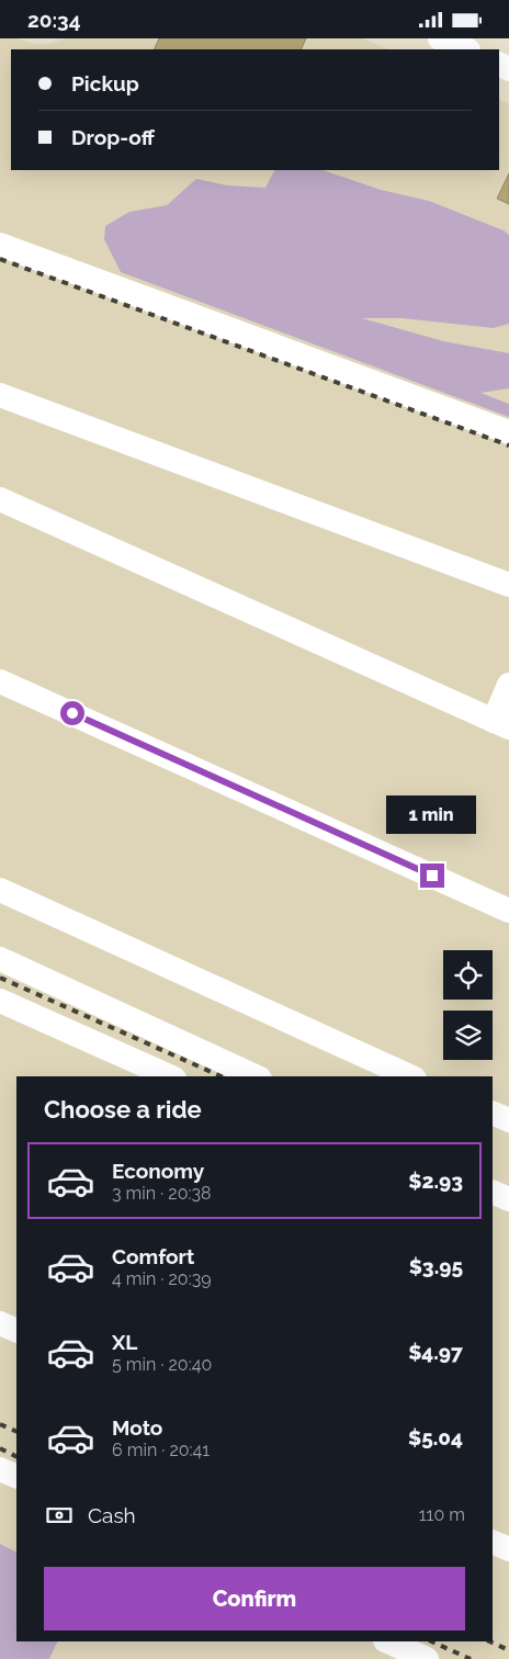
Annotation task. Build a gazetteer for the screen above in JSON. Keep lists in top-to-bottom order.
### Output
{
  "page": {
    "status": "20:34",
    "banner": ["Pickup", "Drop-off"],
    "bubble": "1 min",
    "heading": "Choose a ride",
    "list": [
      {
        "name": "Economy",
        "note": "3 min · 20:38",
        "value": "$2.93"
      },
      {
        "name": "Comfort",
        "note": "4 min · 20:39",
        "value": "$3.95"
      },
      {
        "name": "XL",
        "note": "5 min · 20:40",
        "value": "$4.97"
      },
      {
        "name": "Moto",
        "note": "6 min · 20:41",
        "value": "$5.04"
      }
    ],
    "pay": ["Cash", "110 m"],
    "buttons": "Confirm"
  }
}
